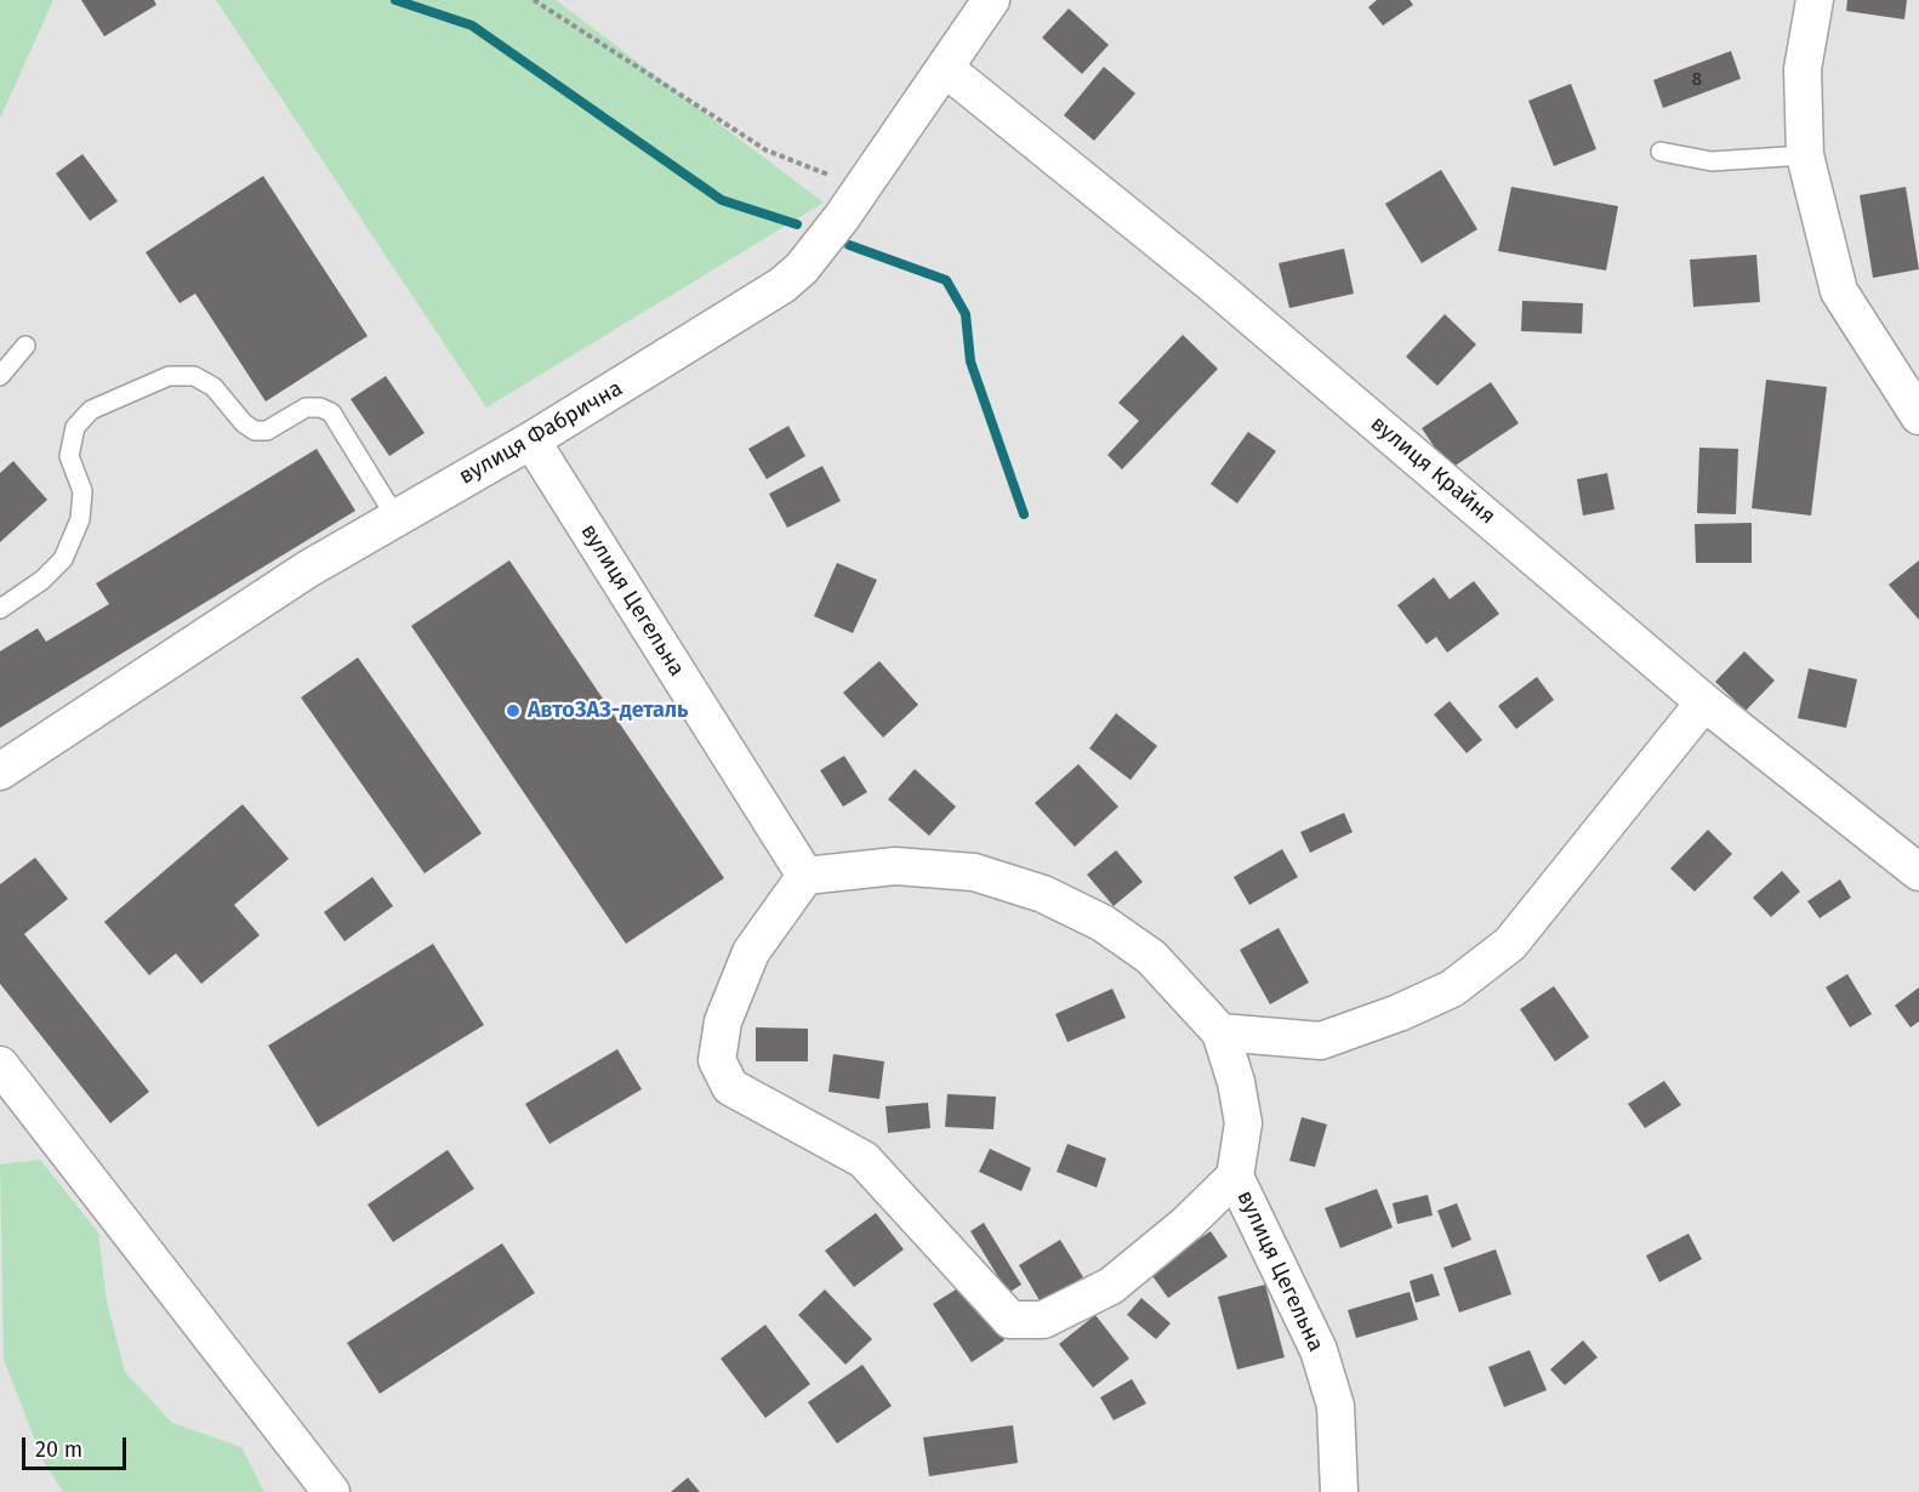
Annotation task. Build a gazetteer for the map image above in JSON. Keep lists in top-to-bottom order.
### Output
{
  "streets": {
    "street": ["вулиця Фабрична", "вулиця Крайня", "вулиця Цегельна"]
  },
  "crossings": [
    ["вулиця Фабрична", "вулиця Крайня"],
    ["вулиця Фабрична", "вулиця Цегельна"]
  ],
  "places": ["АвтоЗАЗ-деталь"],
  "house_numbers": ["8"],
  "scale_bar": "20 m"
}
